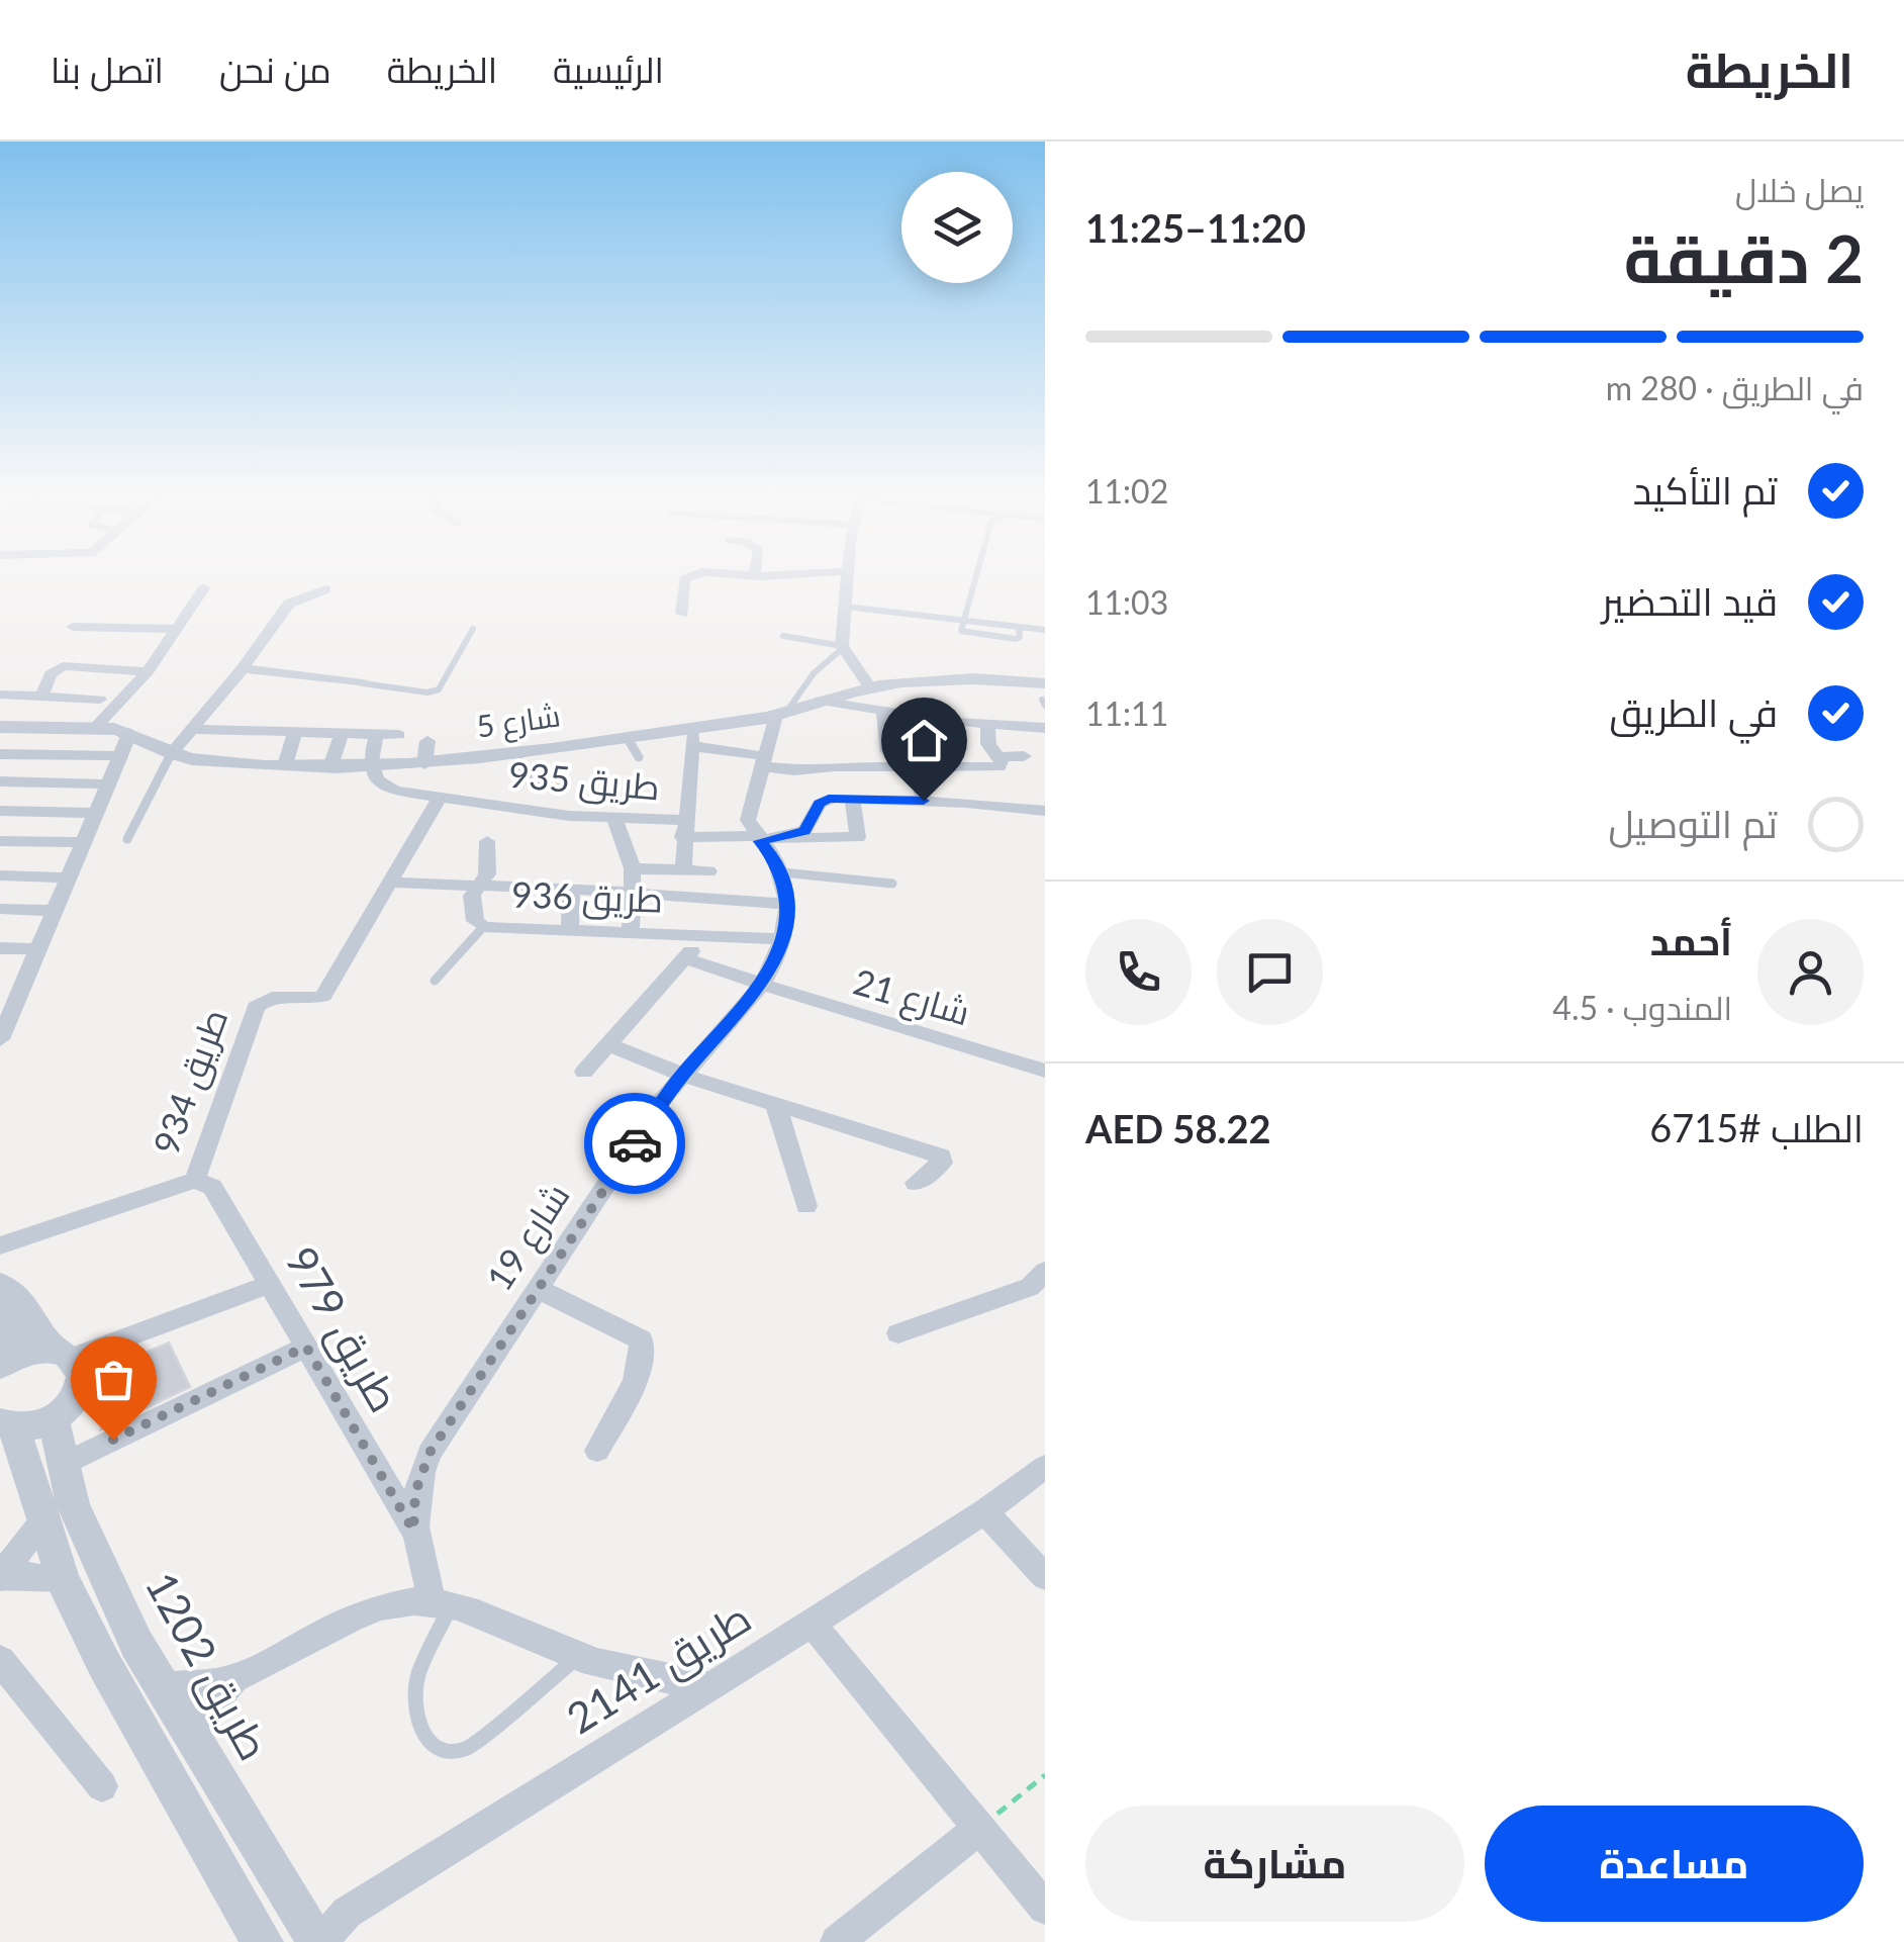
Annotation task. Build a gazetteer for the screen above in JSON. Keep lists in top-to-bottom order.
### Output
{
  "streets": {
    "street": [
      "شارع 5",
      "طريق 935",
      "طريق 936",
      "شارع 21",
      "طريق 934",
      "شارع 19",
      "طريق 979",
      "طريق 1202",
      "طريق 2141"
    ]
  },
  "crossings": [
    ["شارع 5", "طريق 935"],
    ["طريق 935", "طريق 934"],
    ["طريق 935", "شارع 19"],
    ["طريق 936", "شارع 19"],
    ["شارع 21", "شارع 19"],
    ["طريق 934", "طريق 979"],
    ["شارع 19", "طريق 979"],
    ["طريق 1202", "طريق 2141"]
  ],
  "page": {
    "header": "الخريطة",
    "nav": [
      "الرئيسية",
      "الخريطة",
      "من نحن",
      "اتصل بنا"
    ],
    "heading": ["2 دقيقة", "يصل خلال", "11:20–11:25"],
    "panel": [
      "أحمد",
      "المندوب · 4.5",
      "الطلب #6715",
      "AED 58.22"
    ],
    "bar": "في الطريق · 280 m",
    "list": [
      ["تم التأكيد", "11:02"],
      ["قيد التحضير", "11:03"],
      ["في الطريق", "11:11"],
      "تم التوصيل"
    ],
    "buttons": ["مساعدة", "مشاركة"]
  }
}
